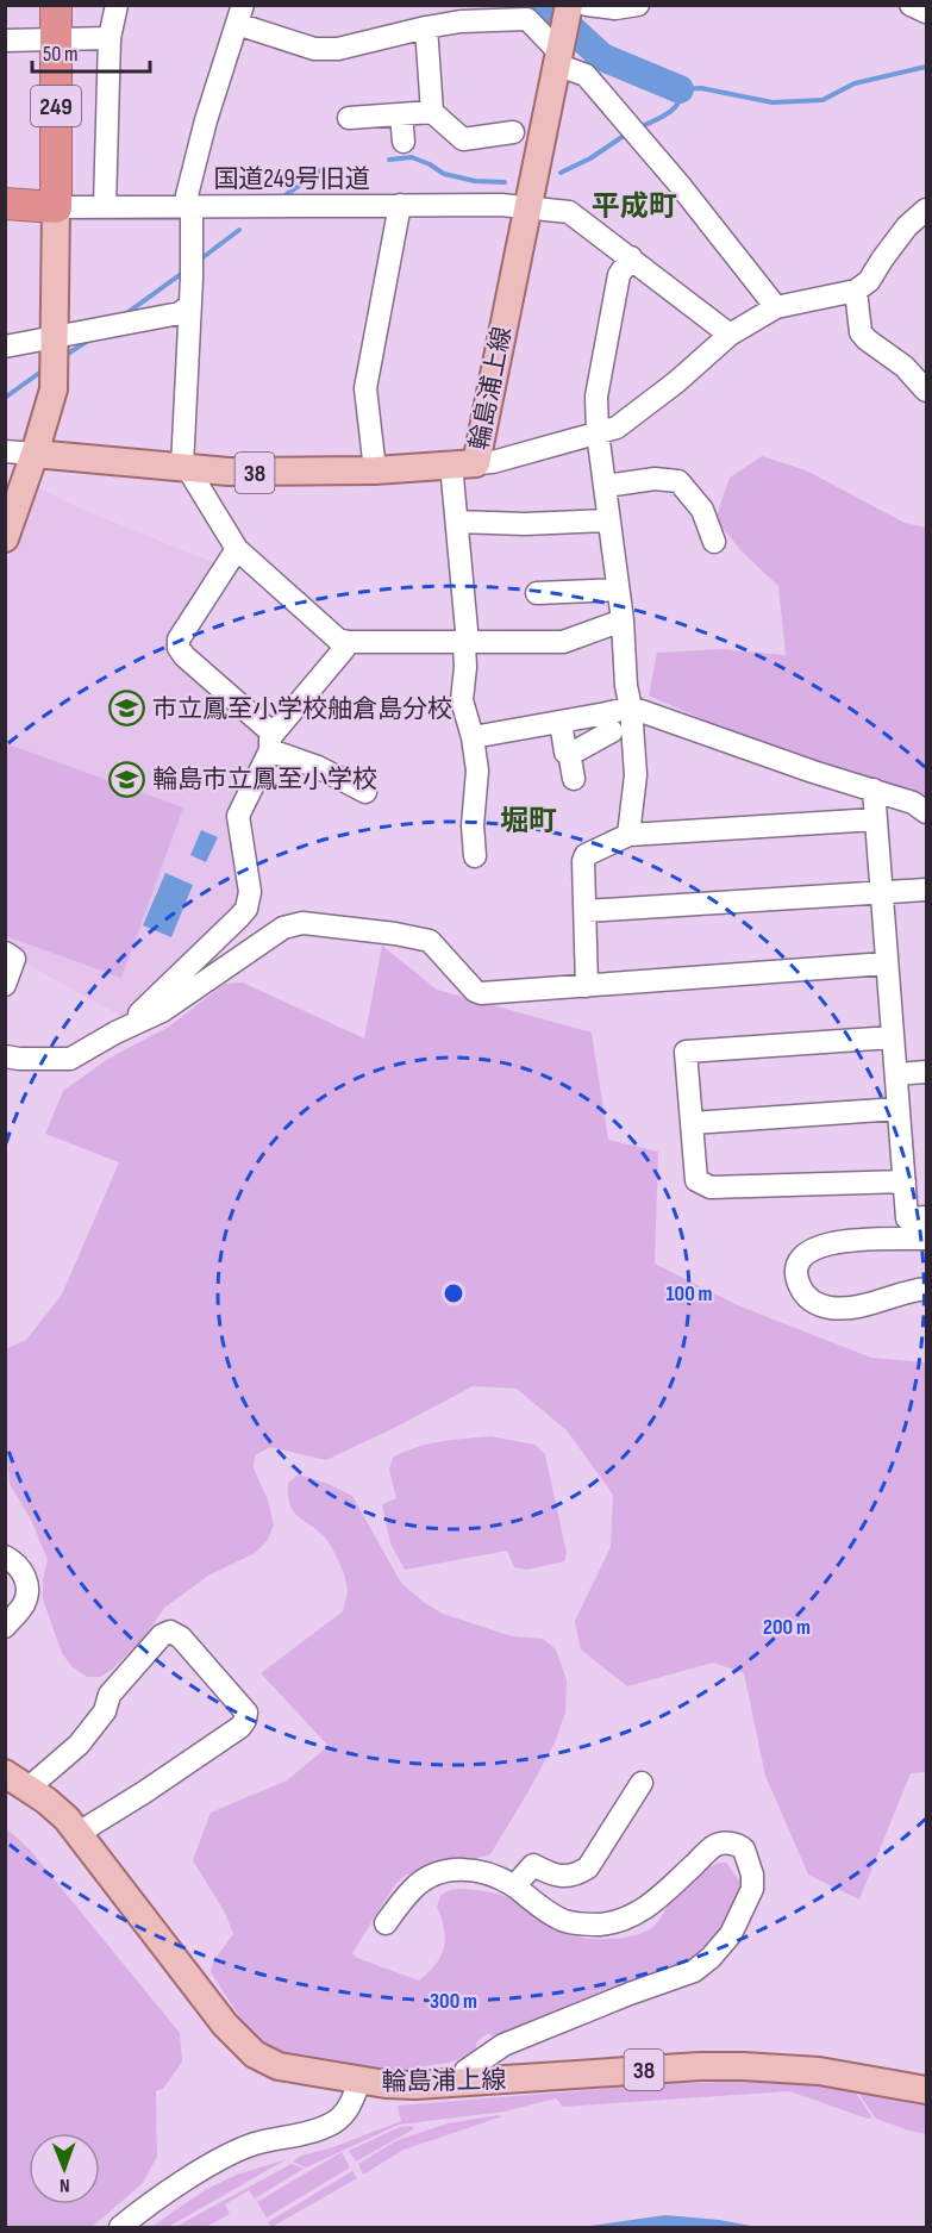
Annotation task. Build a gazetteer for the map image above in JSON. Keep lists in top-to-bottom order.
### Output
{
  "streets": {
    "highway": ["249"],
    "main road": ["輪島浦上線", "38"],
    "street": ["国道249号旧道"]
  },
  "crossings": [
    ["249", "国道249号旧道"],
    ["国道249号旧道", "輪島浦上線"]
  ],
  "districts": ["平成町", "堀町"],
  "places": {
    "school or university": ["市立鳳至小学校舳倉島分校", "輪島市立鳳至小学校"]
  },
  "scale_bar": "50 m",
  "north": "bottom",
  "rings": ["100 m", "200 m", "300 m"]
}
